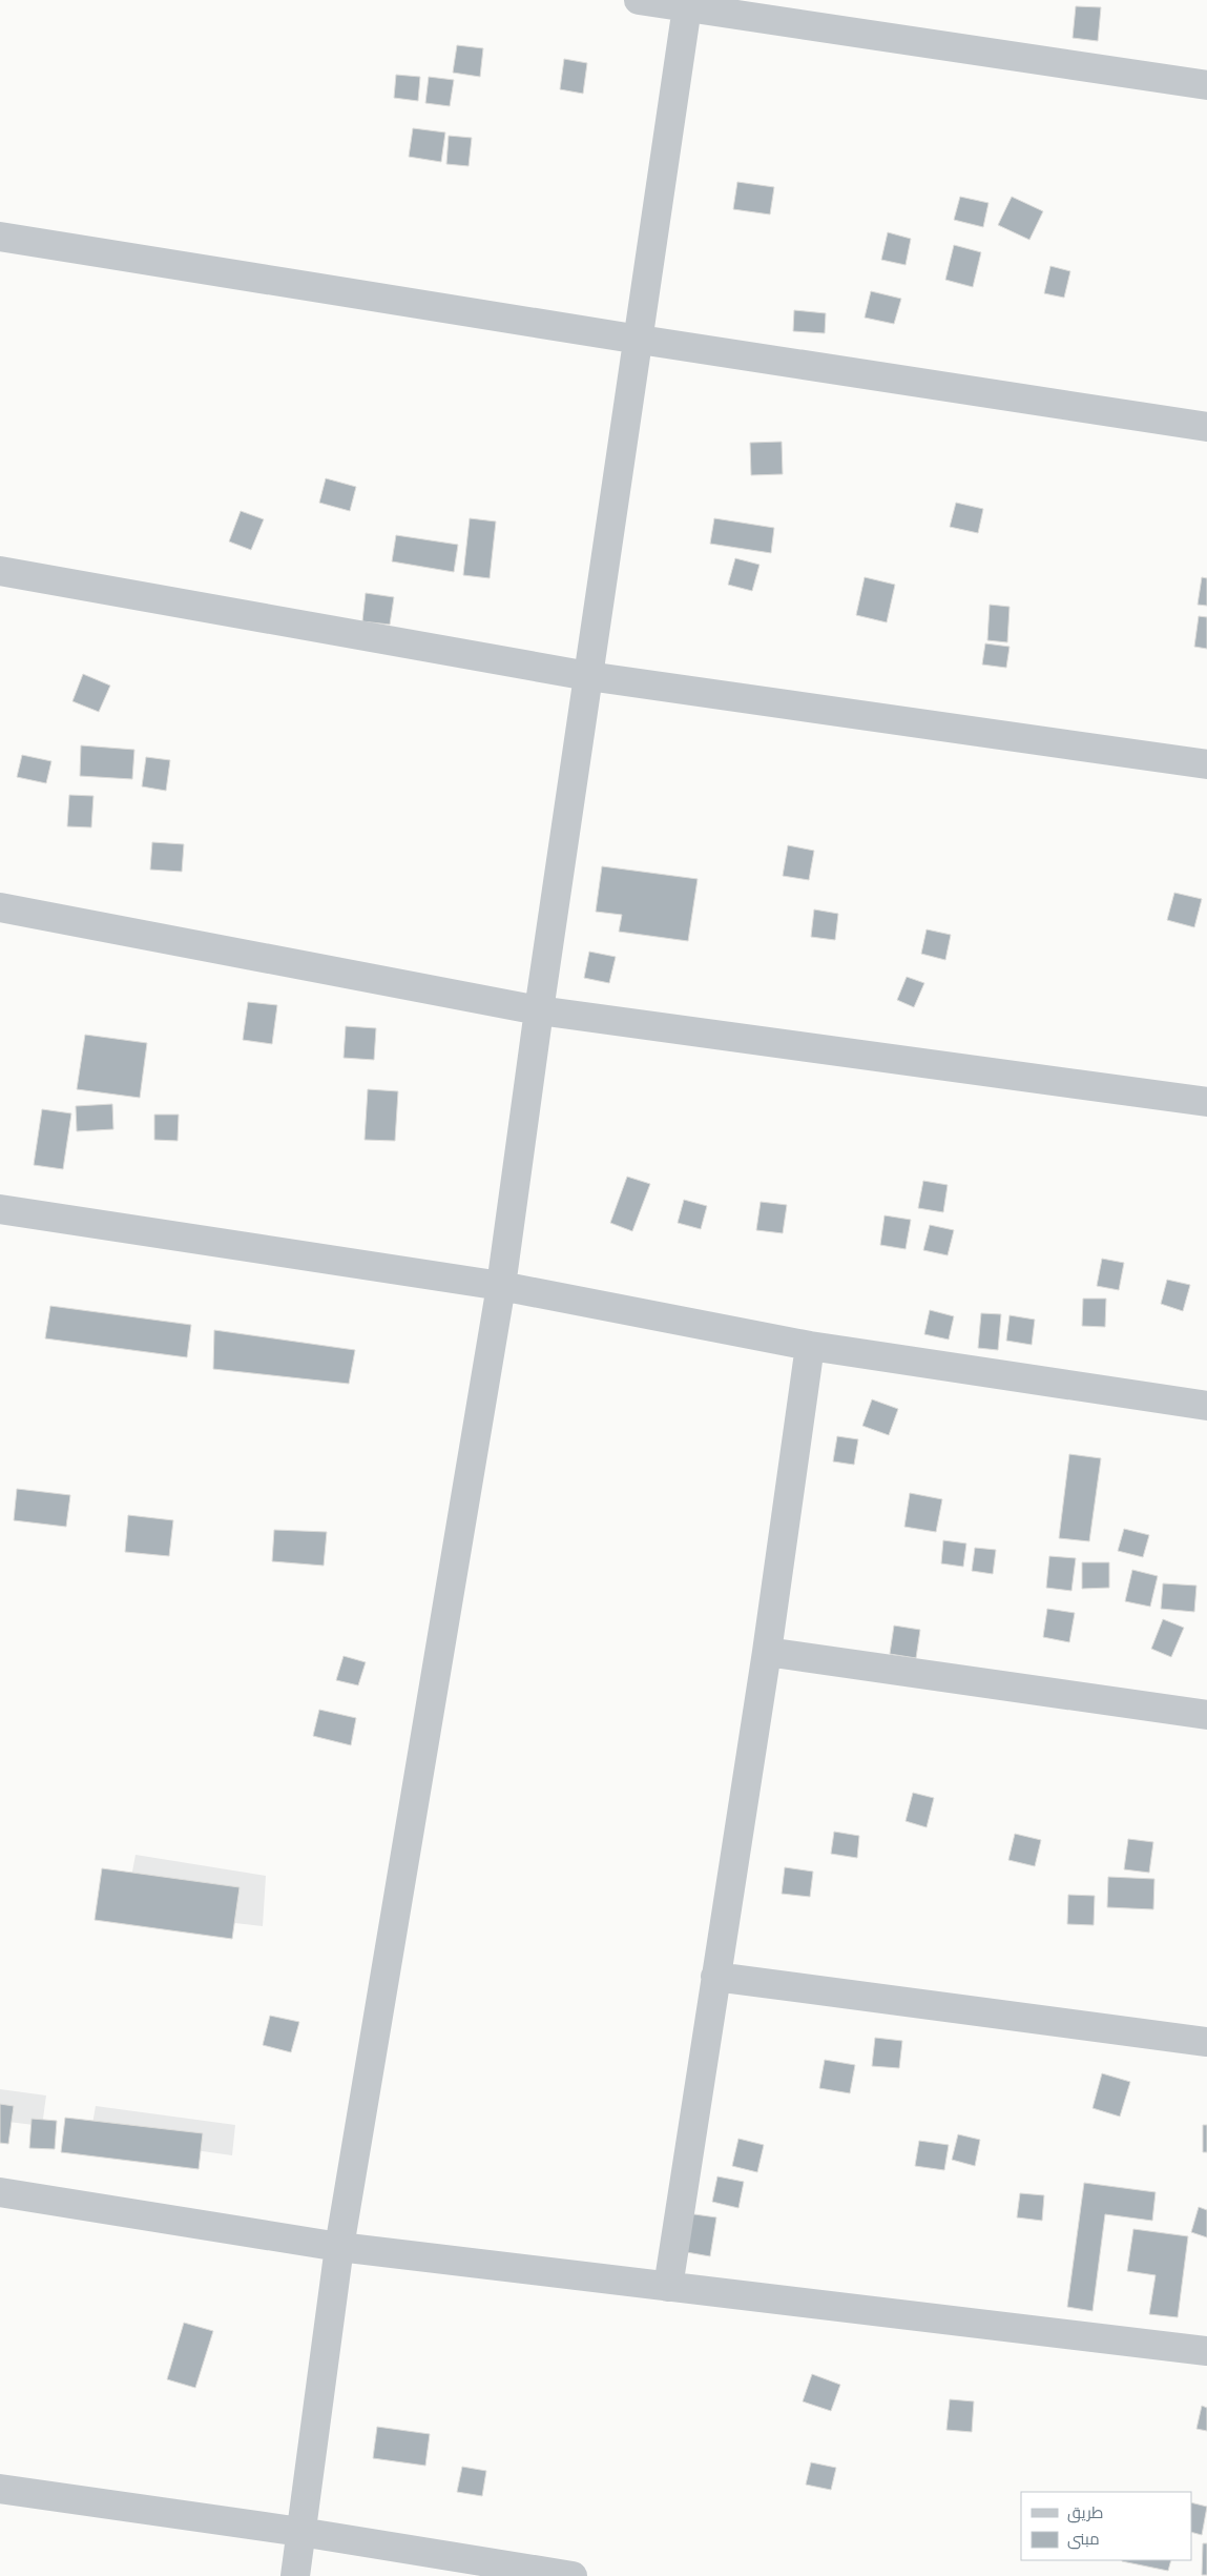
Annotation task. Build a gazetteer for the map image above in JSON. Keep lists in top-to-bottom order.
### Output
{
  "legend": ["طريق", "مبنى"]
}
